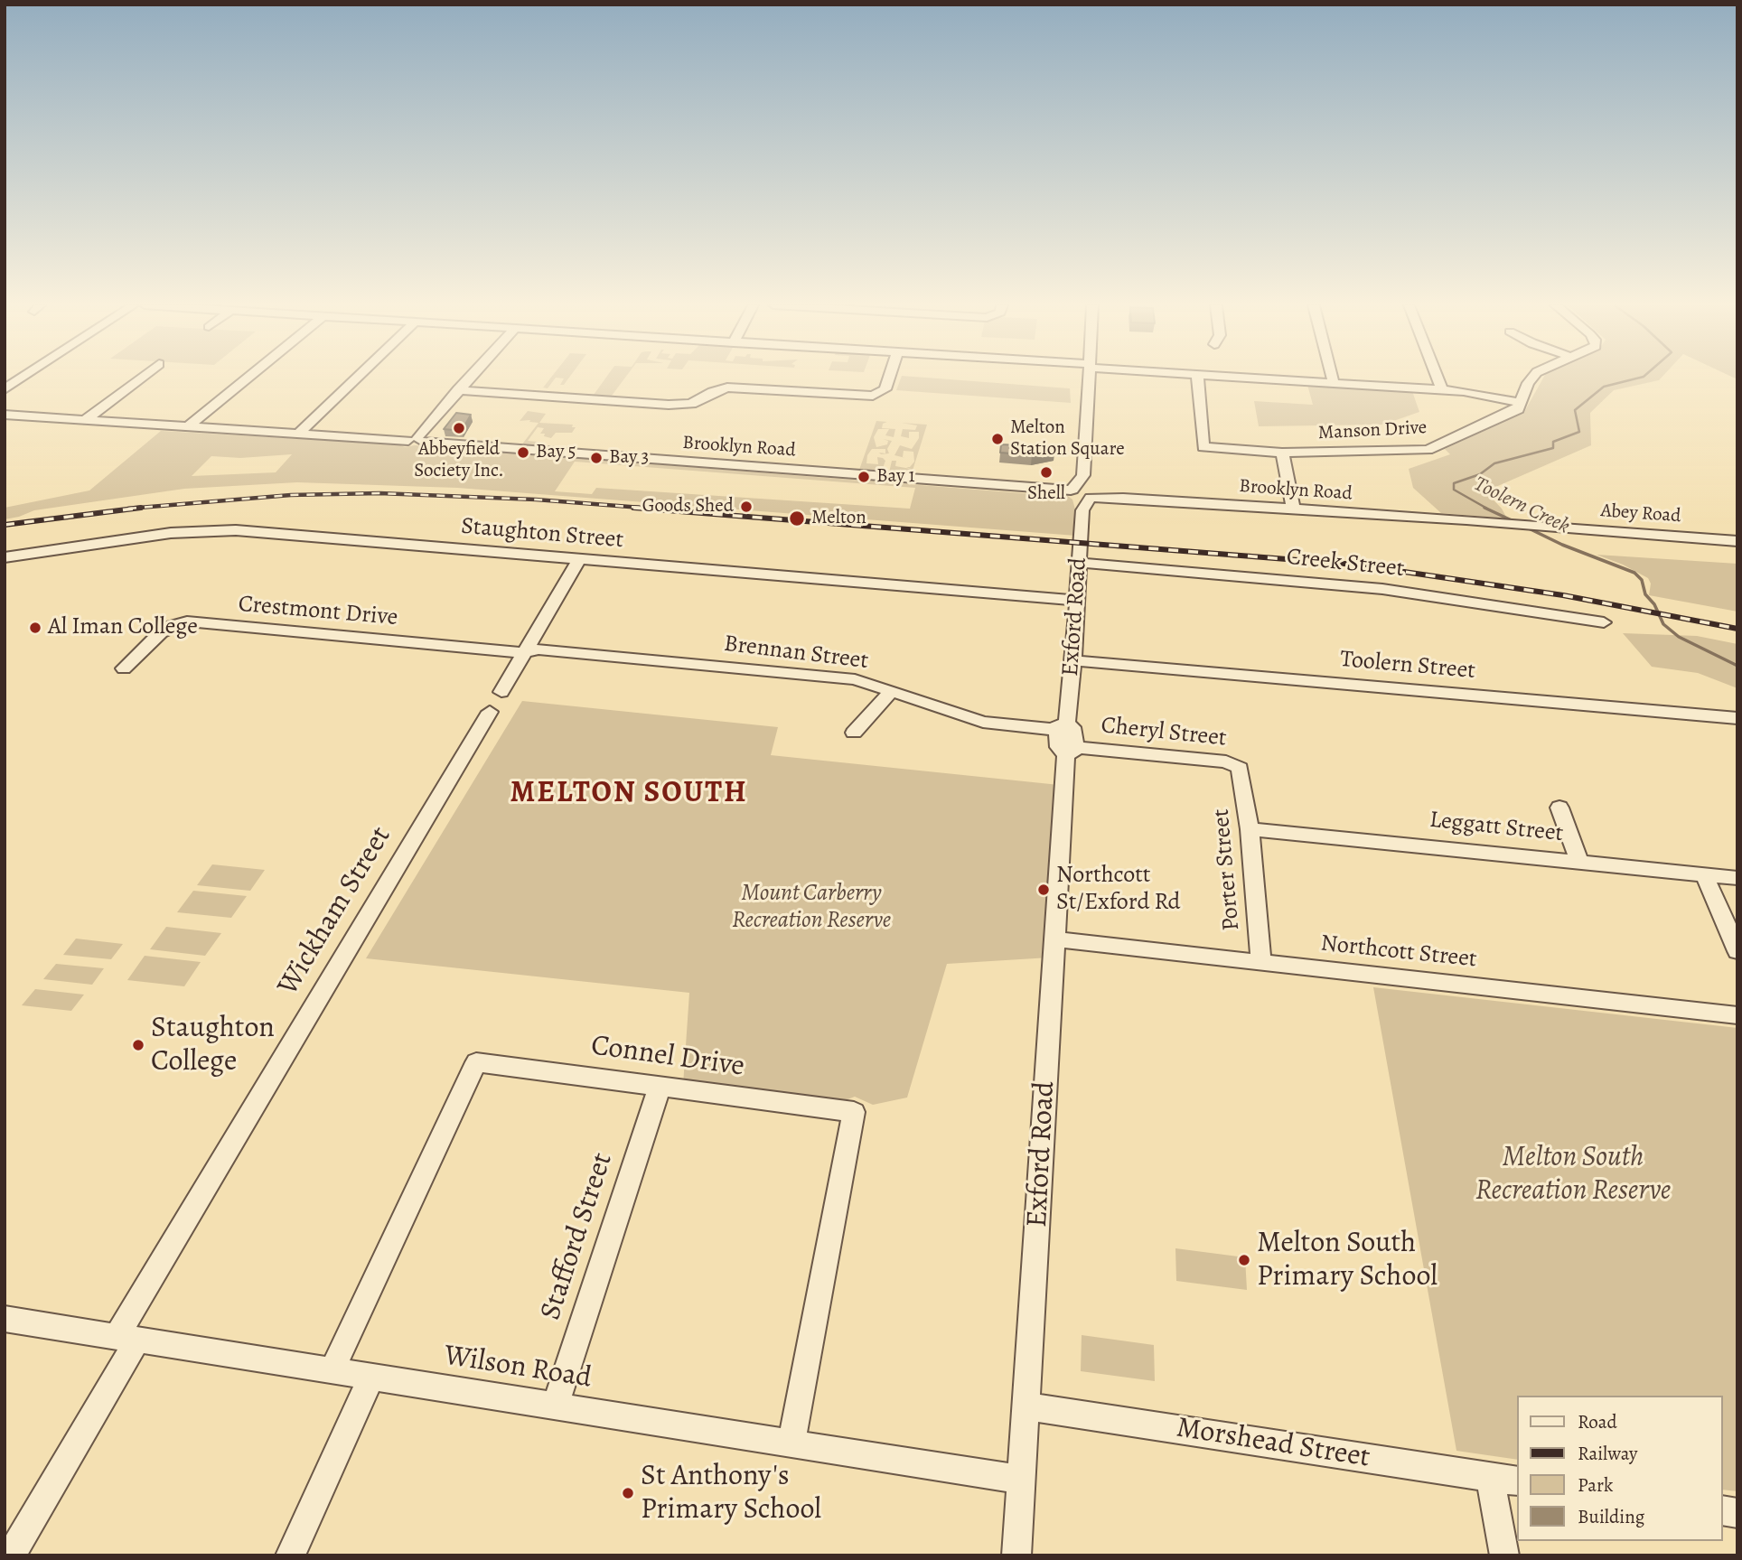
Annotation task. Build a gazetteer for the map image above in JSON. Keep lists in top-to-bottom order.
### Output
{
  "streets": {
    "street": [
      "Manson Drive",
      "Brooklyn Road",
      "Abey Road",
      "Staughton Street",
      "Creek Street",
      "Crestmont Drive",
      "Exford Road",
      "Brennan Street",
      "Toolern Street",
      "Cheryl Street",
      "Leggatt Street",
      "Porter Street",
      "Wickham Street",
      "Northcott Street",
      "Connel Drive",
      "Stafford Street",
      "Wilson Road",
      "Morshead Street"
    ]
  },
  "crossings": [
    ["Brooklyn Road", "Abey Road"],
    ["Brooklyn Road", "Exford Road"],
    ["Staughton Street", "Exford Road"],
    ["Creek Street", "Exford Road"],
    ["Crestmont Drive", "Brennan Street"],
    ["Exford Road", "Brennan Street"],
    ["Exford Road", "Toolern Street"],
    ["Exford Road", "Cheryl Street"],
    ["Exford Road", "Northcott Street"],
    ["Exford Road", "Wilson Road"],
    ["Exford Road", "Morshead Street"],
    ["Cheryl Street", "Porter Street"],
    ["Leggatt Street", "Porter Street"],
    ["Porter Street", "Northcott Street"],
    ["Wickham Street", "Wilson Road"],
    ["Connel Drive", "Stafford Street"],
    ["Connel Drive", "Wilson Road"],
    ["Stafford Street", "Wilson Road"]
  ],
  "districts": ["MELTON SOUTH"],
  "water": ["Toolern Creek"],
  "parks": ["Mount Carberry Recreation Reserve", "Melton South Recreation Reserve"],
  "places": [
    "Abbeyfield Society Inc.",
    "Melton Station Square",
    "Bay 5",
    "Bay 3",
    "Shell",
    "Bay 1",
    "Goods Shed",
    "Melton",
    "Al Iman College",
    "Northcott St/Exford Rd",
    "Staughton College",
    "Melton South Primary School",
    "St Anthony's Primary School"
  ],
  "legend": [
    "Road",
    "Railway",
    "Park",
    "Building"
  ]
}
